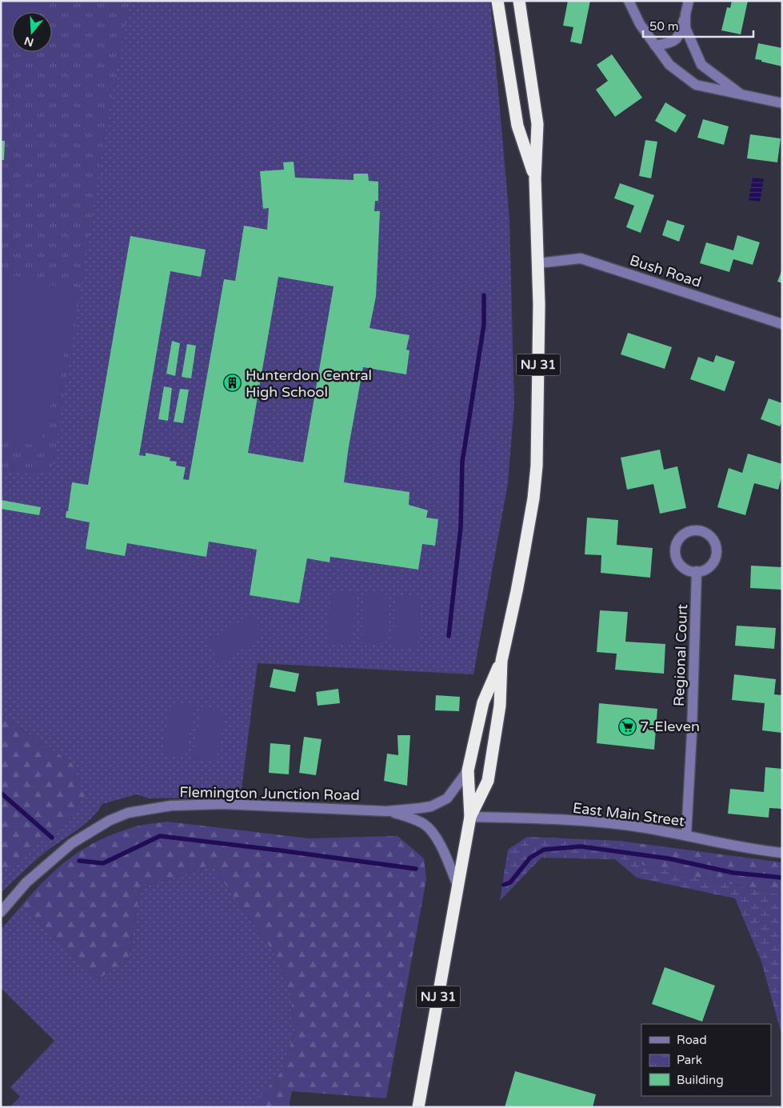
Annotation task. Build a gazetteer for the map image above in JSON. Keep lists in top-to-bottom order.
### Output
{
  "streets": {
    "highway": ["NJ 31"],
    "street": [
      "Bush Road",
      "Regional Court",
      "Flemington Junction Road",
      "East Main Street"
    ]
  },
  "crossings": [
    ["Bush Road", "NJ 31"],
    ["NJ 31", "East Main Street"],
    ["Regional Court", "East Main Street"]
  ],
  "places": {
    "building": ["Hunterdon Central High School"],
    "supermarket": ["7-Eleven"]
  },
  "legend": ["Road", "Park", "Building"],
  "scale_bar": "50 m",
  "north": "bottom"
}
